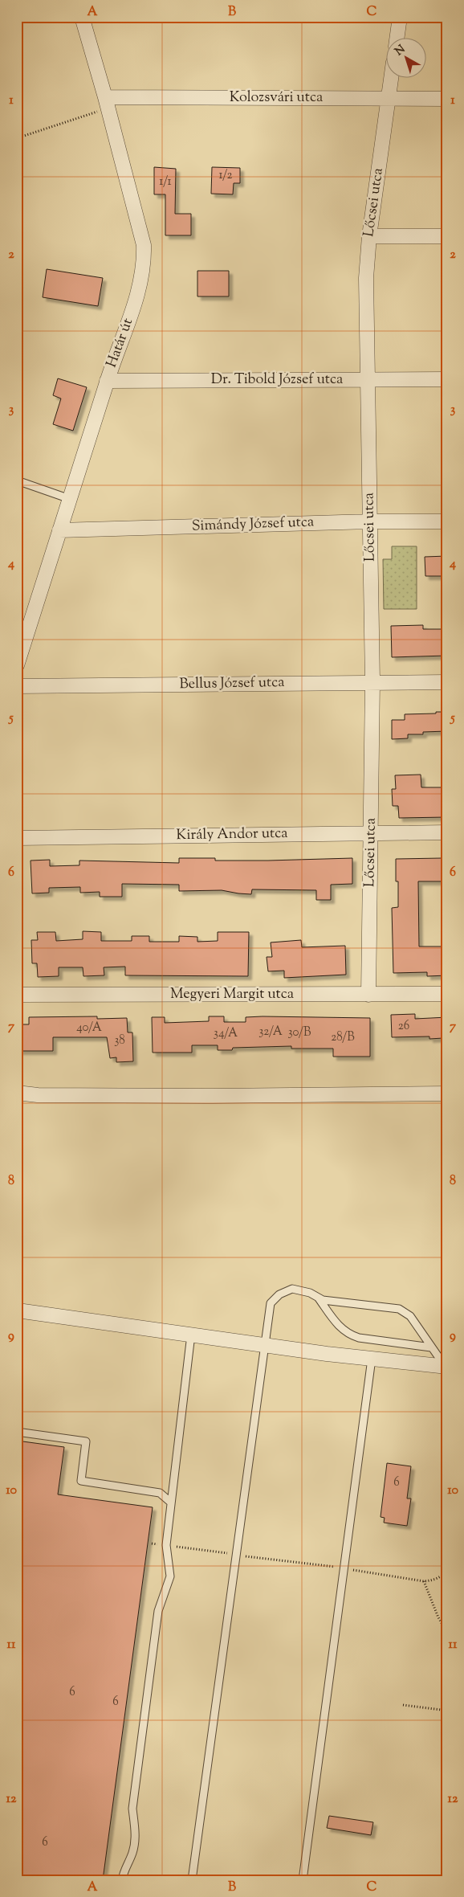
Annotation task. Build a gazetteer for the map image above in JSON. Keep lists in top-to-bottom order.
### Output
{
  "streets": {
    "street": [
      "Kolozsvári utca",
      "Lőcsei utca",
      "Határ út",
      "Dr. Tibold József utca",
      "Simándy József utca",
      "Bellus József utca",
      "Király Andor utca",
      "Megyeri Margit utca"
    ]
  },
  "crossings": [
    ["Kolozsvári utca", "Lőcsei utca"],
    ["Kolozsvári utca", "Határ út"],
    ["Lőcsei utca", "Dr. Tibold József utca"],
    ["Lőcsei utca", "Simándy József utca"],
    ["Lőcsei utca", "Bellus József utca"],
    ["Lőcsei utca", "Király Andor utca"],
    ["Lőcsei utca", "Megyeri Margit utca"],
    ["Határ út", "Dr. Tibold József utca"],
    ["Határ út", "Simándy József utca"]
  ],
  "house_numbers": [
    "1/2",
    "1/1",
    "26",
    "40/A",
    "32/A",
    "30/B",
    "34/A",
    "28/B",
    "38",
    "6",
    "6",
    "6",
    "6"
  ],
  "north": "top left",
  "grid": {
    "columns": ["A", "B", "C"],
    "rows": [
      "1",
      "2",
      "3",
      "4",
      "5",
      "6",
      "7",
      "8",
      "9",
      "10",
      "11",
      "12"
    ]
  }
}
